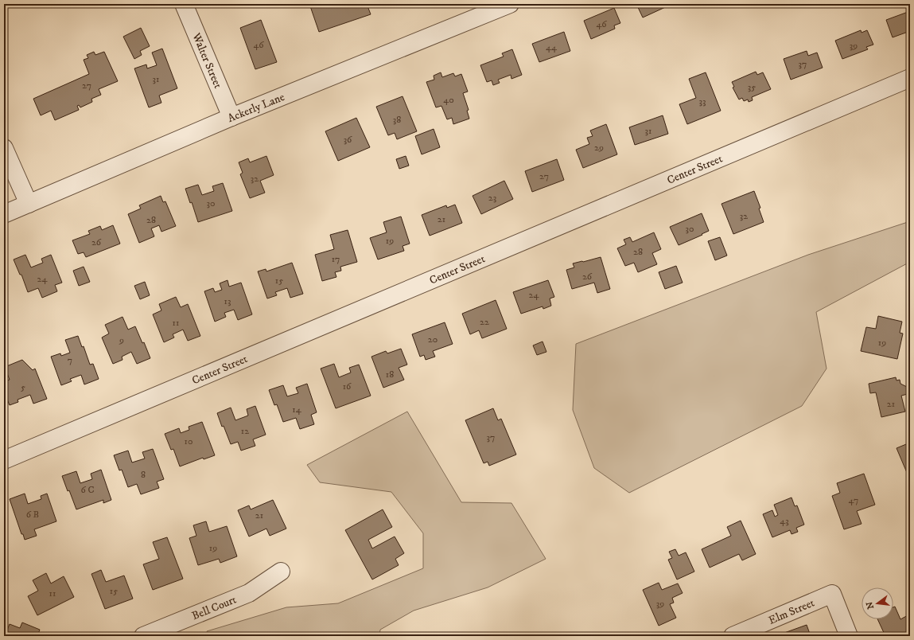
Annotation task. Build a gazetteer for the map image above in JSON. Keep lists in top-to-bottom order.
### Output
{
  "streets": {
    "street": [
      "Walter Street",
      "Ackerly Lane",
      "Center Street",
      "Bell Court",
      "Elm Street"
    ]
  },
  "crossings": [
    ["Walter Street", "Ackerly Lane"]
  ],
  "house_numbers": [
    "46",
    "46",
    "39",
    "44",
    "37",
    "31",
    "27",
    "35",
    "40",
    "33",
    "38",
    "31",
    "36",
    "29",
    "27",
    "32",
    "23",
    "30",
    "32",
    "21",
    "28",
    "30",
    "19",
    "26",
    "28",
    "17",
    "26",
    "24",
    "15",
    "24",
    "13",
    "22",
    "11",
    "20",
    "9",
    "19",
    "7",
    "18",
    "16",
    "5",
    "21",
    "14",
    "12",
    "37",
    "10",
    "8",
    "6 C",
    "47",
    "6 B",
    "21",
    "43",
    "19",
    "15",
    "11",
    "39"
  ],
  "north": "left"
}
